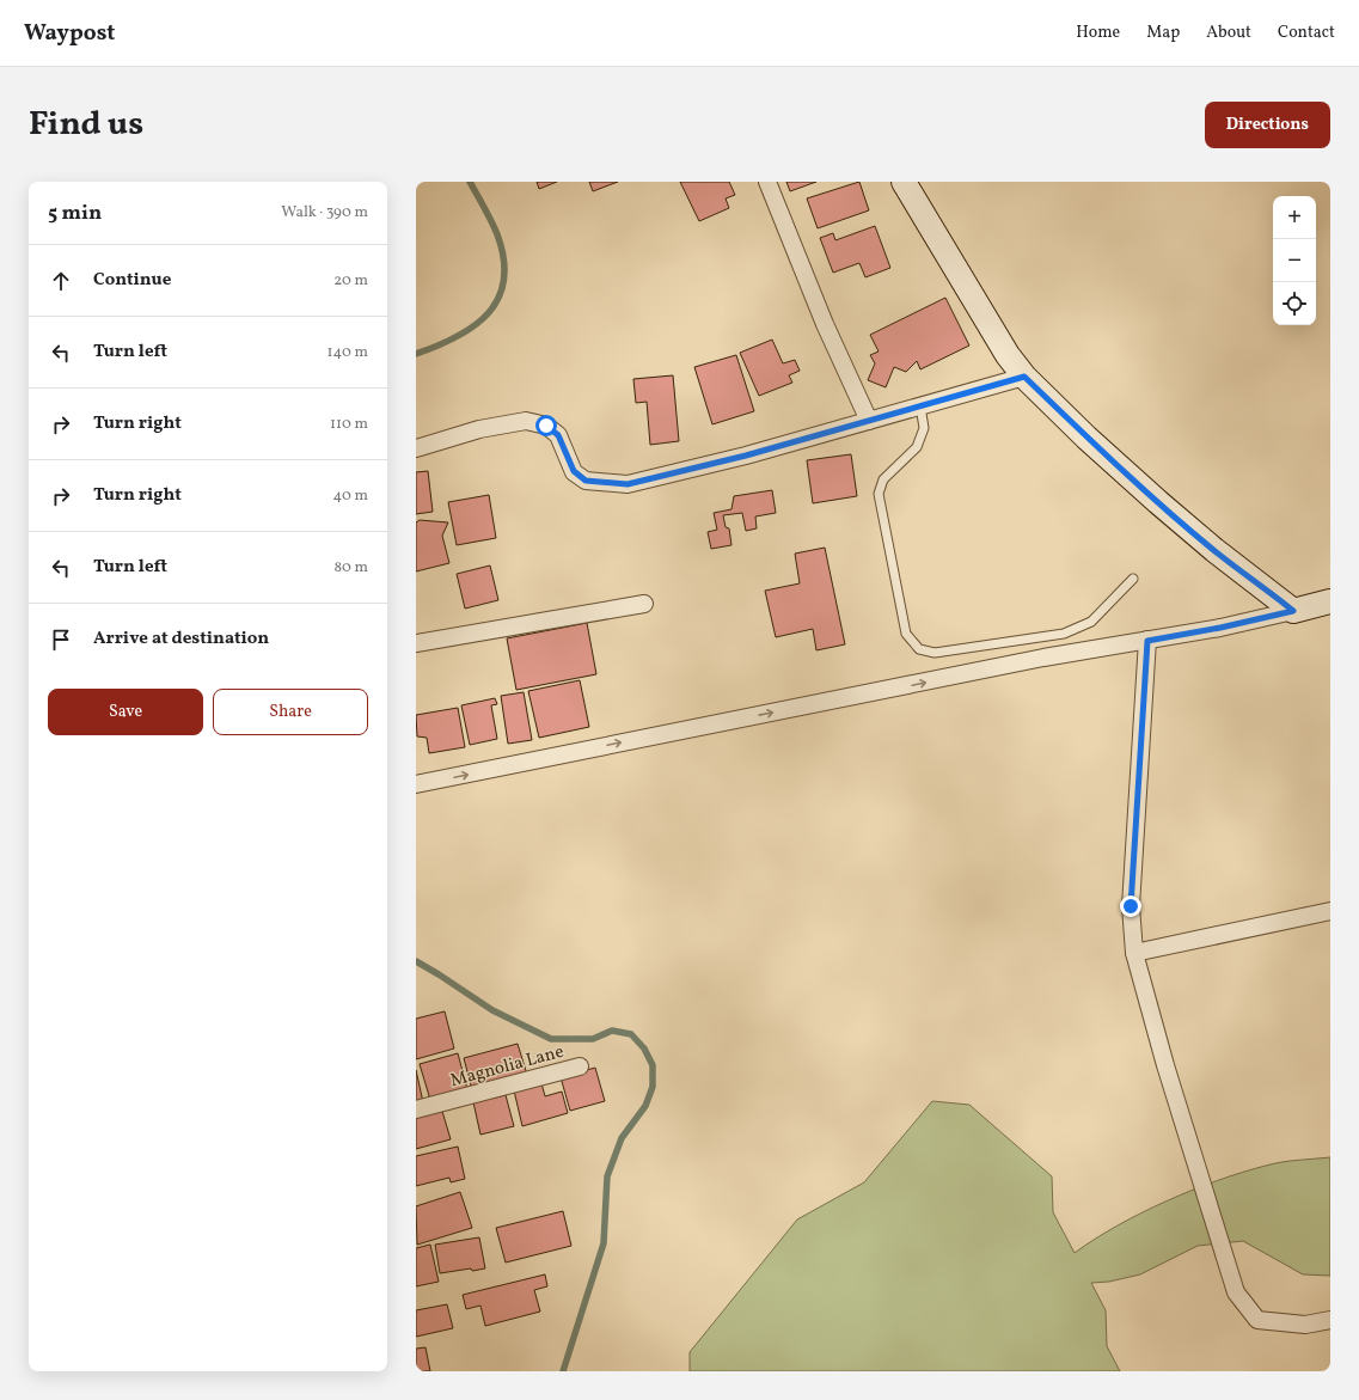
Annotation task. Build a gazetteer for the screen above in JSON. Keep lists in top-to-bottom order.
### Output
{
  "streets": {
    "street": ["Magnolia Lane"]
  },
  "page": {
    "header": "Waypost",
    "nav": [
      "Home",
      "Map",
      "About",
      "Contact"
    ],
    "title": "Find us",
    "buttons": [
      "Directions",
      ["Save", "Share"]
    ],
    "heading": ["5 min", "Walk · 390 m"],
    "map_buttons": ["+", "−"],
    "list": [
      ["Continue", "20 m"],
      ["Turn left", "140 m"],
      ["Turn right", "110 m"],
      ["Turn right", "40 m"],
      ["Turn left", "80 m"],
      "Arrive at destination"
    ]
  }
}
